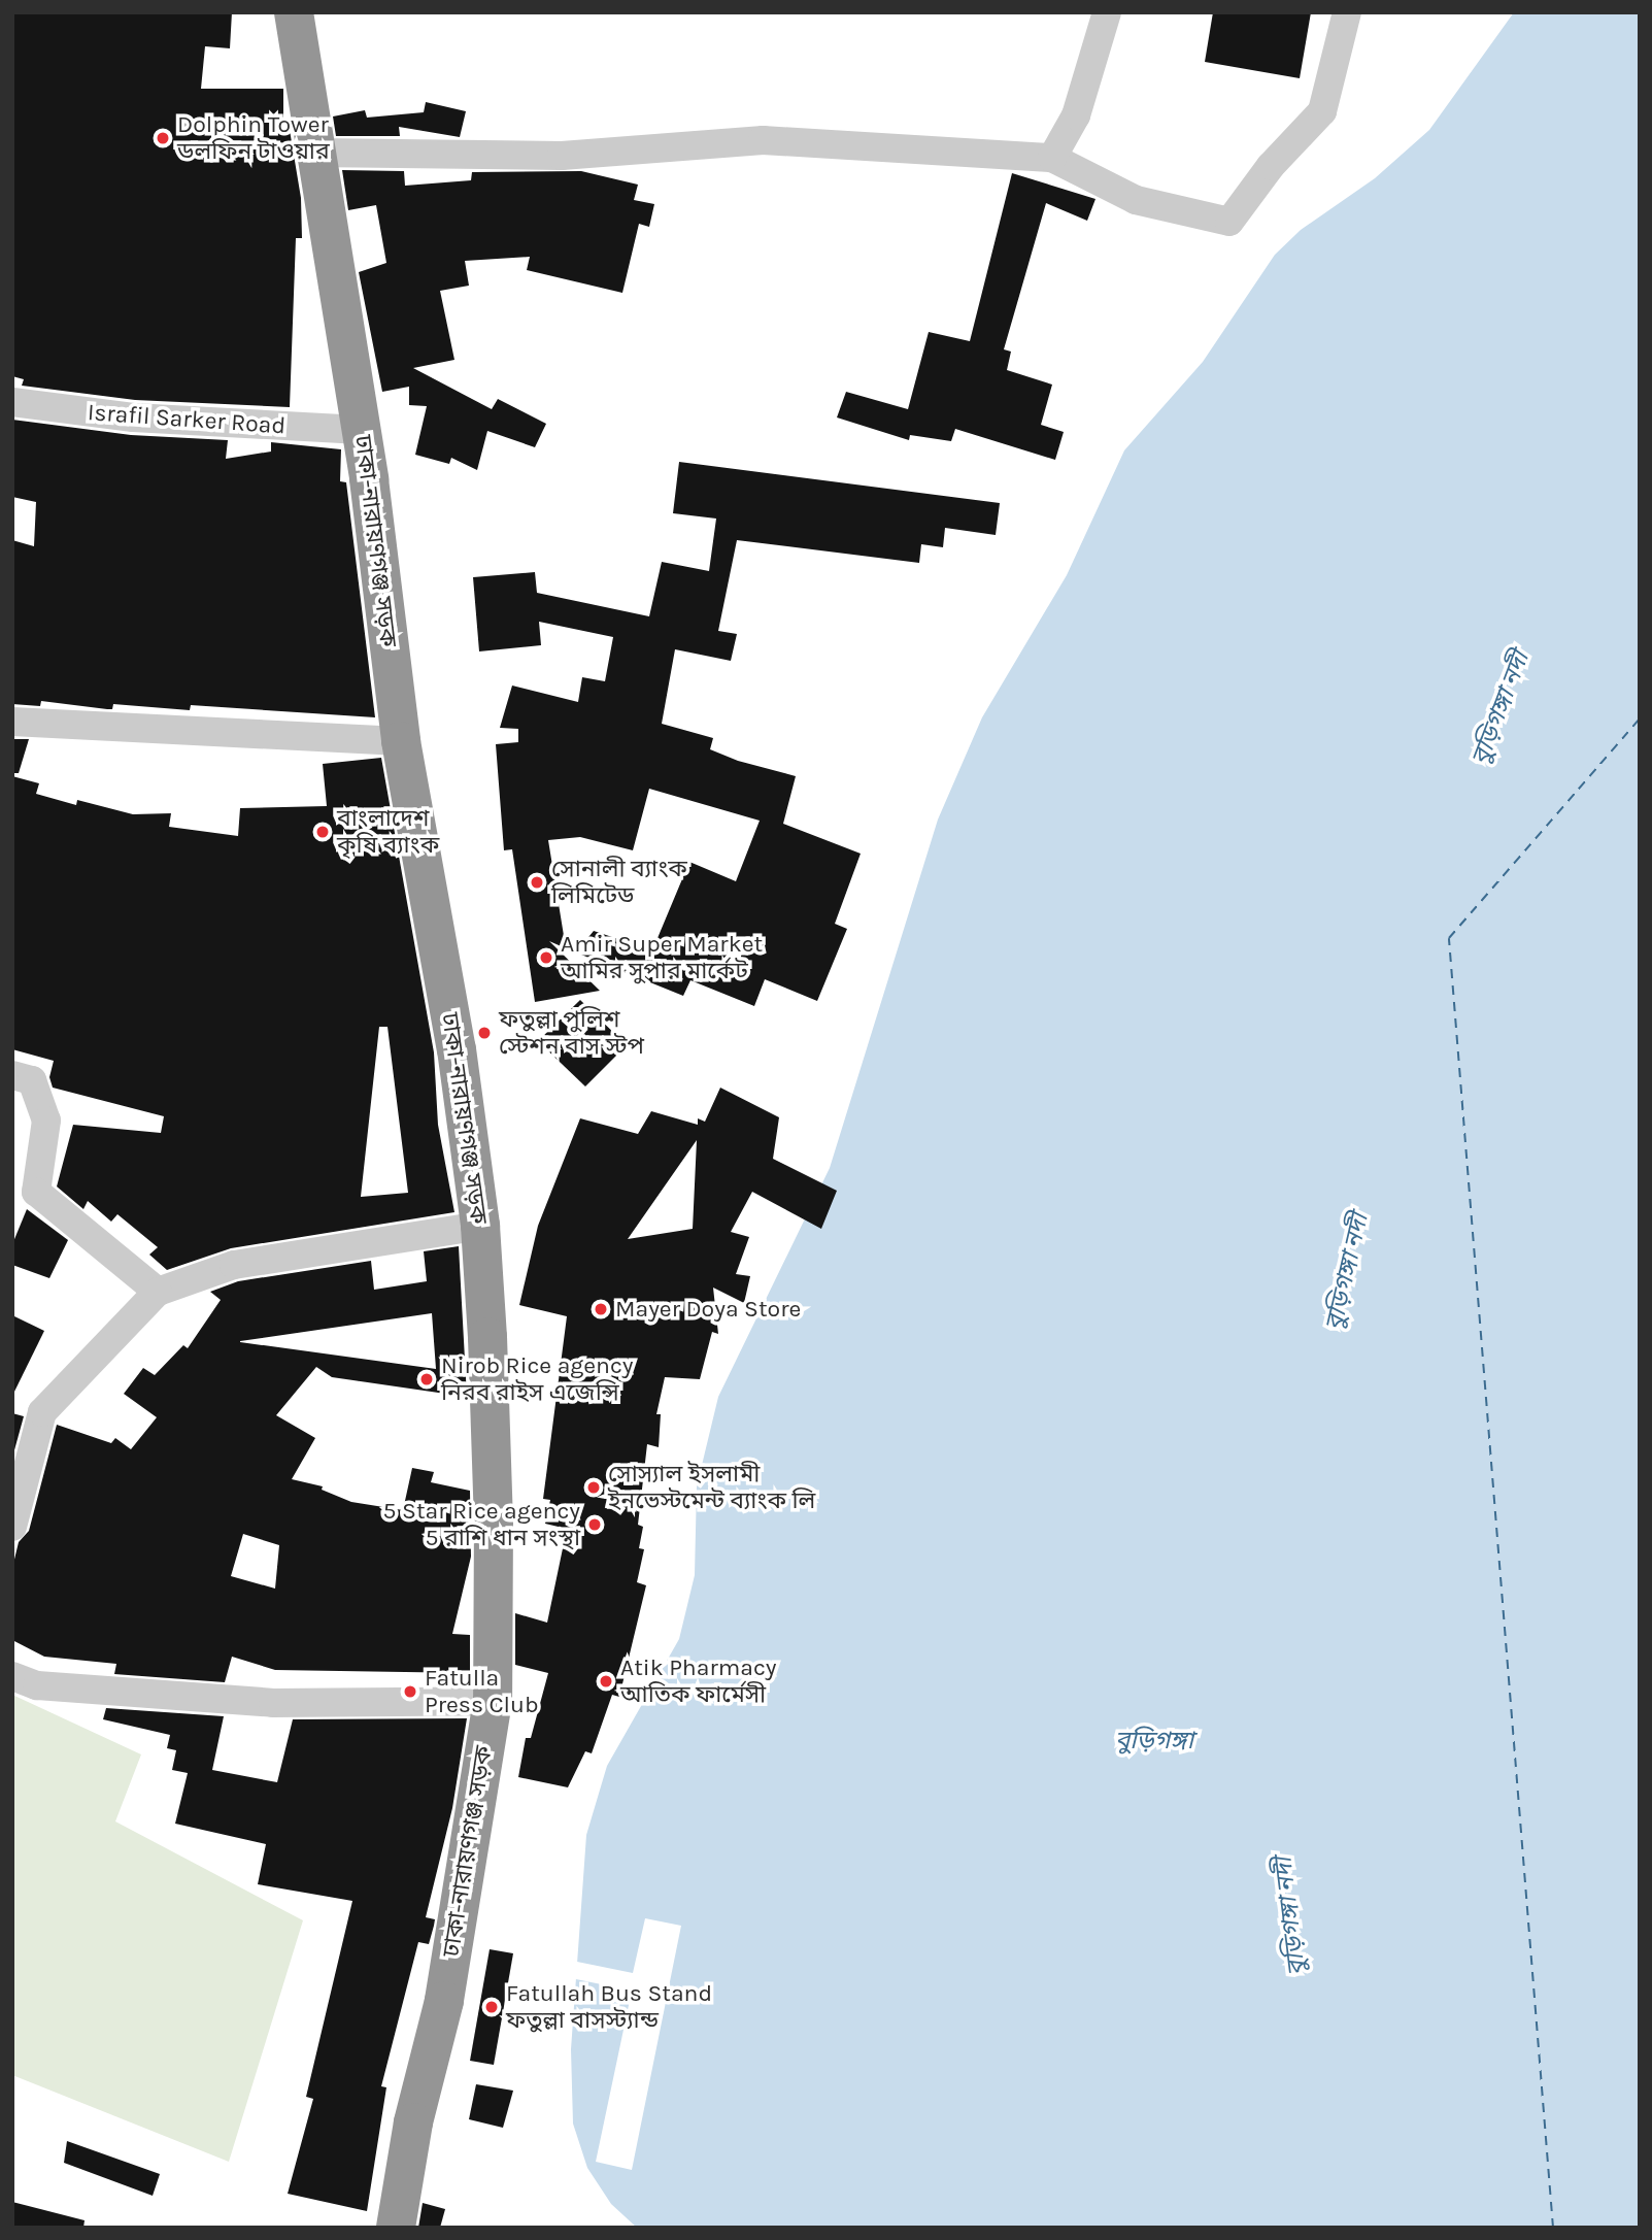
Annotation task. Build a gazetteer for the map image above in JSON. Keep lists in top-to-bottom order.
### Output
{
  "streets": {
    "highway": ["ঢাকা-নারায়ণগঞ্জ সড়ক"],
    "street": ["Israfil Sarker Road"]
  },
  "crossings": [
    ["Israfil Sarker Road", "ঢাকা-নারায়ণগঞ্জ সড়ক"]
  ],
  "water": ["বুড়িগঙ্গা নদী", "বুড়িগঙ্গা"],
  "places": [
    "Dolphin Tower ডলফিন টাওয়ার",
    "বাংলাদেশ কৃষি ব্যাংক",
    "সোনালী ব্যাংক লিমিটেড",
    "Amir Super Market আমির সুপার মার্কেট",
    "ফতুল্লা পুলিশ স্টেশন বাস স্টপ",
    "Mayer Doya Store",
    "Nirob Rice agency নিরব রাইস এজেন্সি",
    "সোস্যাল ইসলামী ইনভেস্টমেন্ট ব্যাংক লি",
    "5 Star Rice agency 5 রাশি ধান সংস্থা",
    "Atik Pharmacy আতিক ফার্মেসী",
    "Fatulla Press Club",
    "Fatullah Bus Stand ফতুল্লা বাসস্ট্যান্ড"
  ]
}
